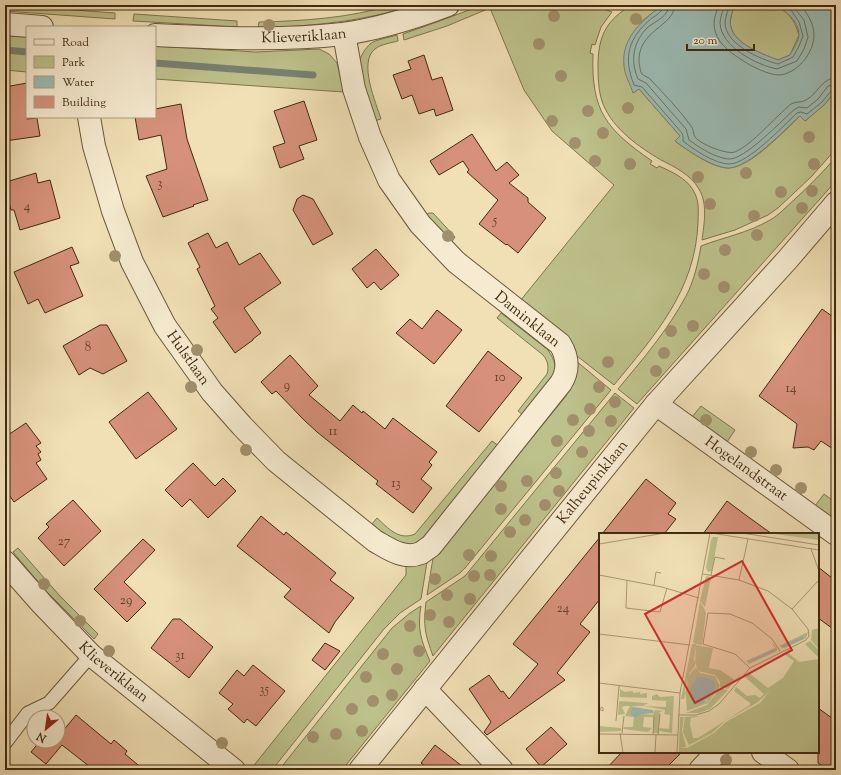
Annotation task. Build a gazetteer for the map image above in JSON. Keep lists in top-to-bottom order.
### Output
{
  "streets": {
    "street": [
      "Klieveriklaan",
      "Daminklaan",
      "Hulstlaan",
      "Hogelandstraat",
      "Kalheupinklaan"
    ]
  },
  "crossings": [
    ["Klieveriklaan", "Daminklaan"],
    ["Daminklaan", "Hulstlaan"],
    ["Hogelandstraat", "Kalheupinklaan"]
  ],
  "house_numbers": [
    "3",
    "4",
    "5",
    "8",
    "10",
    "9",
    "14",
    "11",
    "13",
    "27",
    "29",
    "24",
    "31",
    "35"
  ],
  "legend": [
    "Road",
    "Park",
    "Water",
    "Building"
  ],
  "scale_bar": "20 m",
  "north": "bottom left"
}
